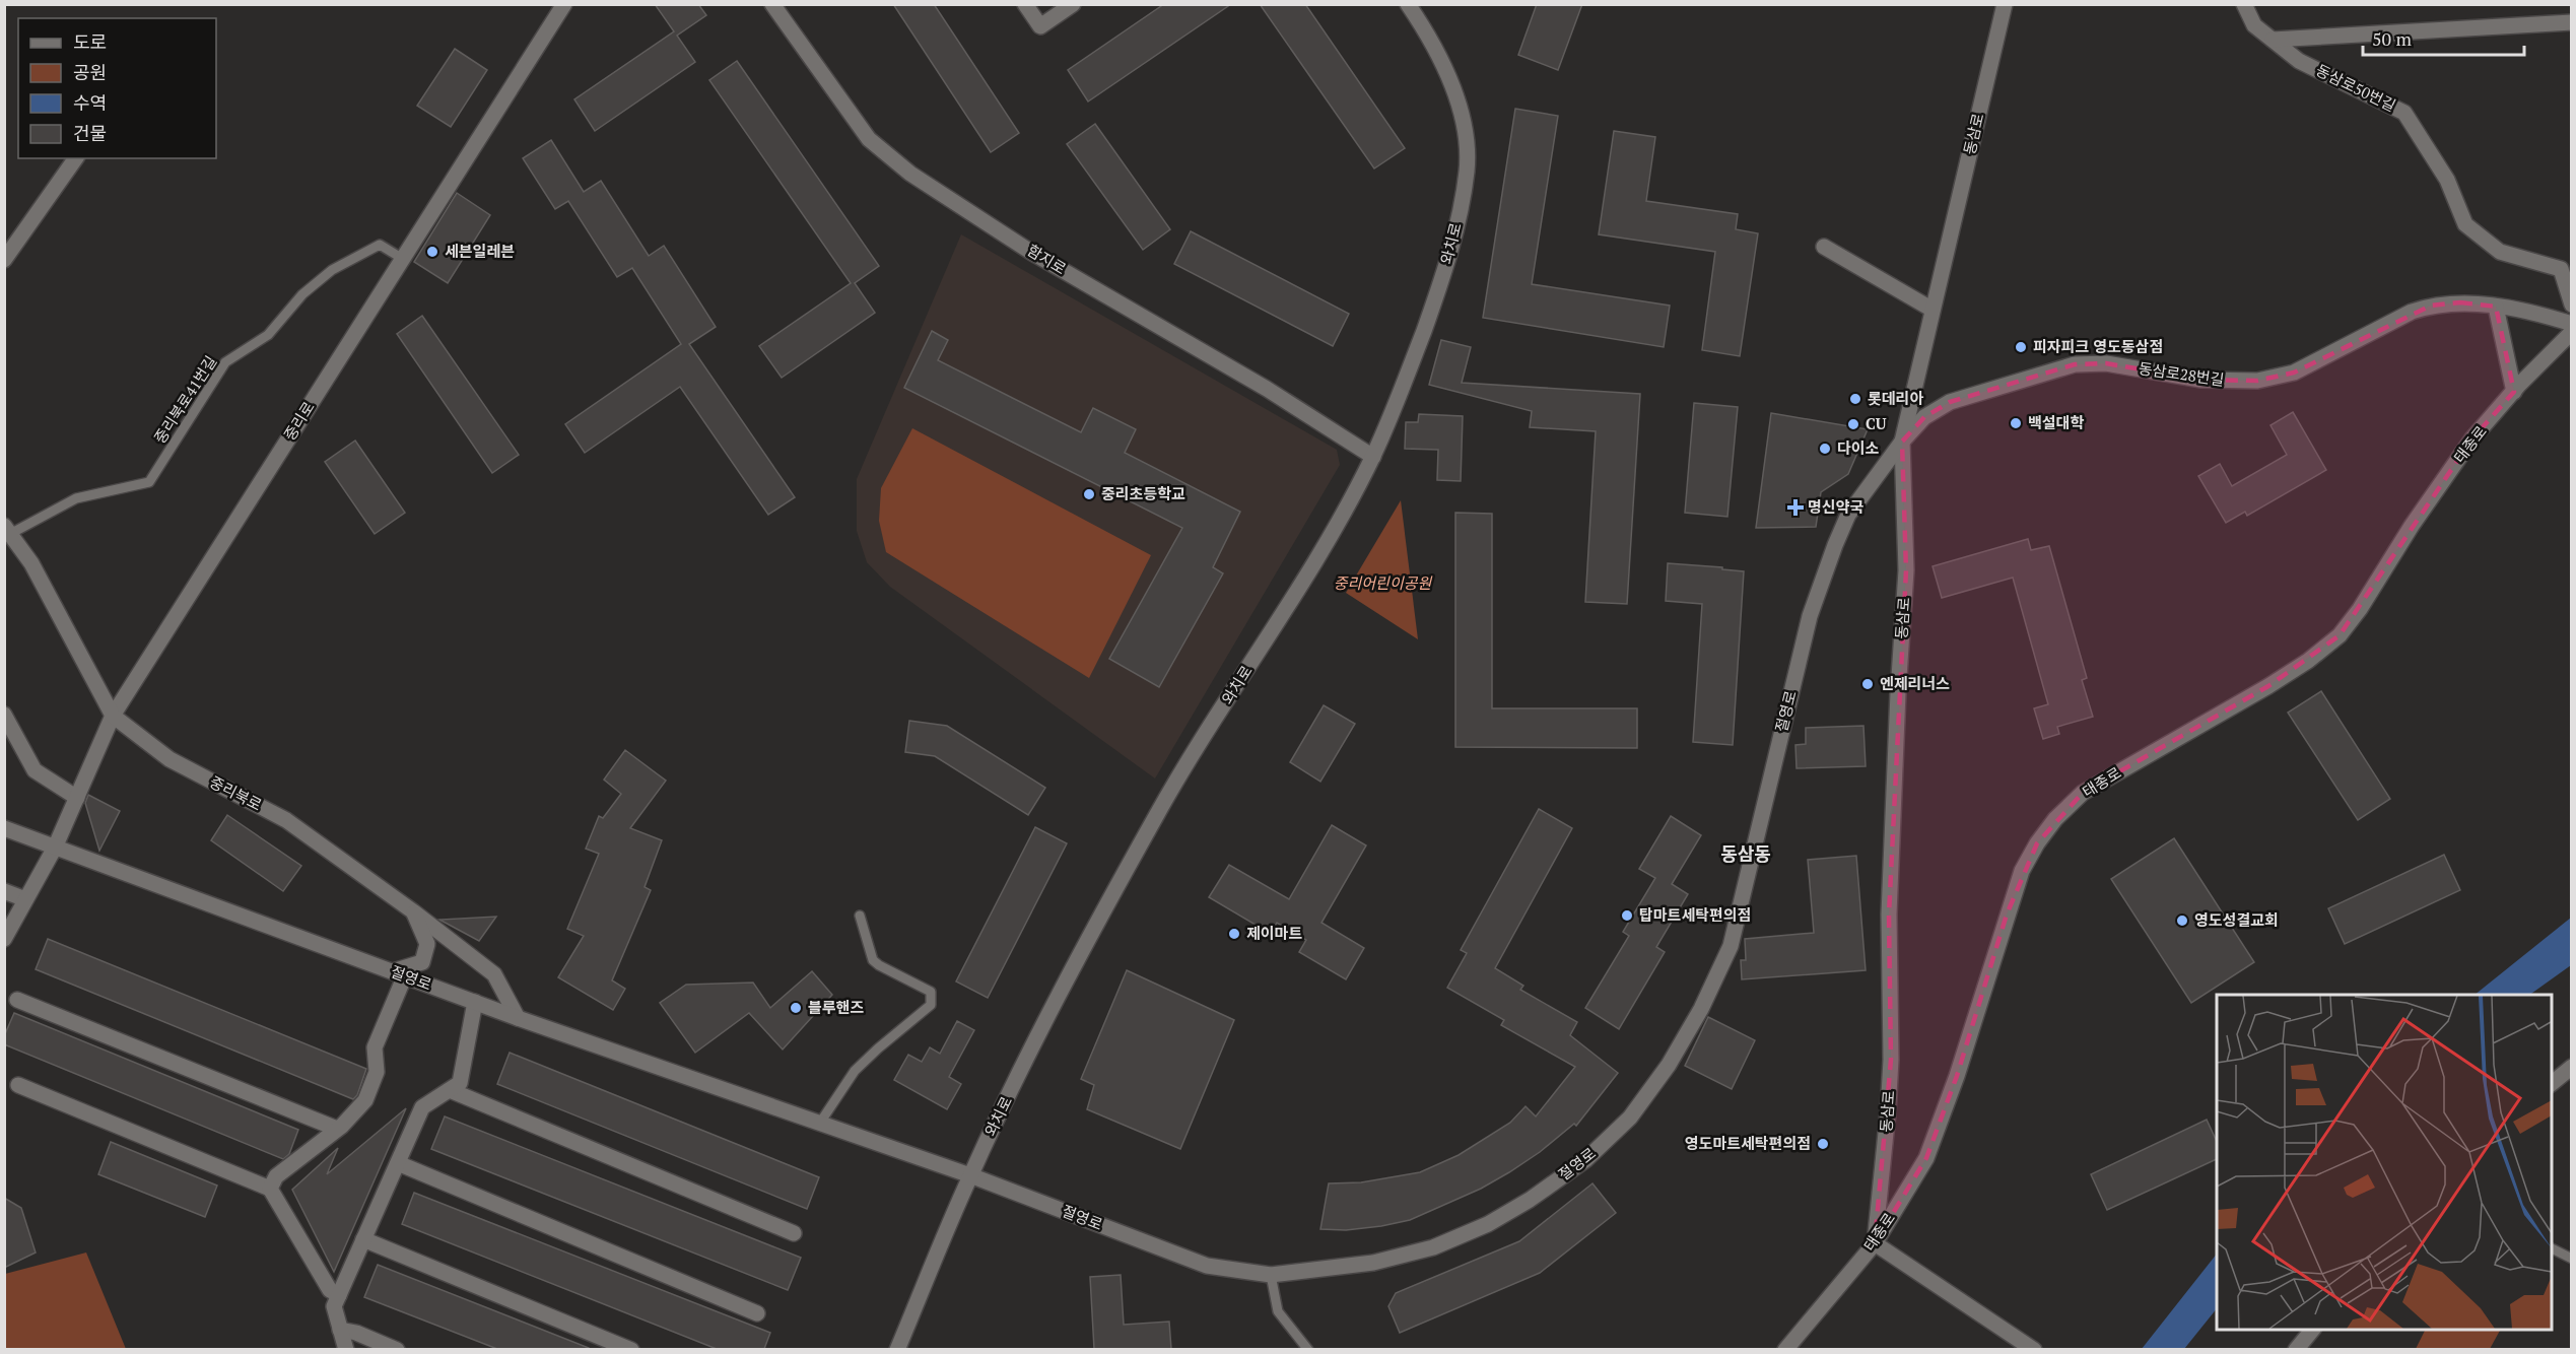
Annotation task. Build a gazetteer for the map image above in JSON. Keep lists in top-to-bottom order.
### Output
{
  "streets": {
    "main road": [
      "동삼로50번길",
      "동삼로",
      "와치로",
      "함지로",
      "동삼로28번길",
      "중리로",
      "태종로",
      "절영로",
      "중리북로"
    ],
    "lane": ["중리북로41번길"]
  },
  "crossings": [
    ["동삼로", "동삼로28번길"],
    ["동삼로", "태종로"],
    ["동삼로", "절영로"],
    ["와치로", "함지로"],
    ["와치로", "절영로"],
    ["동삼로28번길", "절영로"],
    ["중리북로41번길", "중리로"],
    ["중리북로41번길", "중리북로"],
    ["중리로", "절영로"],
    ["중리로", "중리북로"],
    ["절영로", "중리북로"]
  ],
  "districts": ["동삼동"],
  "parks": ["중리어린이공원"],
  "places": {
    "other": [
      "세븐일레븐",
      "피자피크 영도동삼점",
      "롯데리아",
      "백설대학",
      "CU",
      "다이소",
      "중리초등학교",
      "엔제리너스",
      "탑마트세탁편의점",
      "영도성결교회",
      "제이마트",
      "블루핸즈",
      "영도마트세탁편의점"
    ],
    "health": ["명신약국"]
  },
  "legend": [
    "도로",
    "공원",
    "수역",
    "건물"
  ],
  "scale_bar": "50 m"
}
